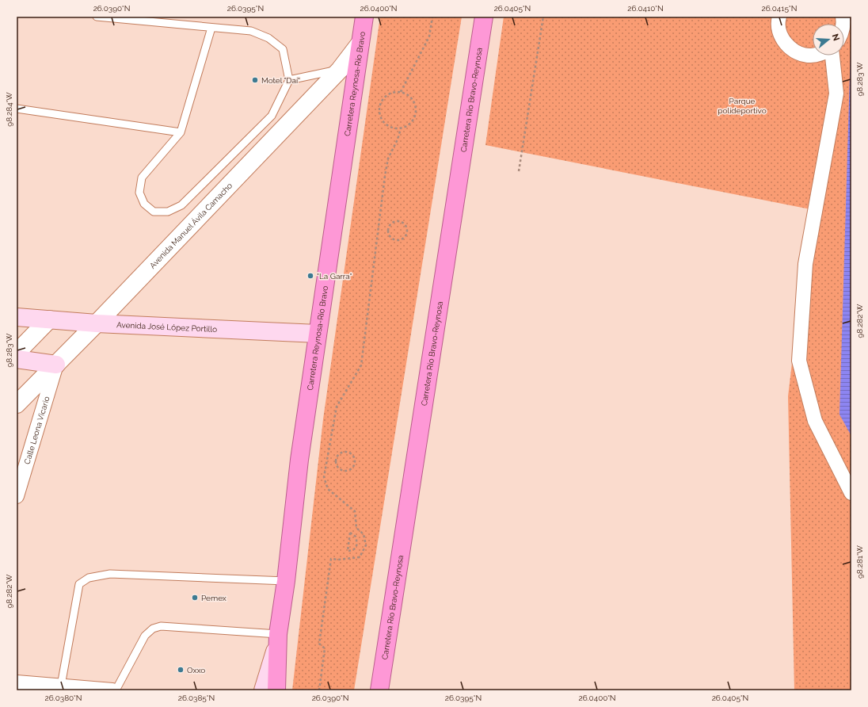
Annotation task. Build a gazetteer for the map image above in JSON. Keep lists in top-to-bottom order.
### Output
{
  "streets": {
    "highway": ["Carretera Reynosa-Río Bravo", "Carretera Río Bravo-Reynosa"],
    "main road": ["Avenida José López Portillo"],
    "street": ["Avenida Manuel Ávila Camacho", "Calle Leona Vicario"]
  },
  "crossings": [
    ["Carretera Reynosa-Río Bravo", "Avenida Manuel Ávila Camacho"],
    ["Carretera Reynosa-Río Bravo", "Avenida José López Portillo"],
    ["Avenida Manuel Ávila Camacho", "Avenida José López Portillo"],
    ["Avenida Manuel Ávila Camacho", "Calle Leona Vicario"]
  ],
  "parks": ["Parque polideportivo"],
  "places": [
    "Motel \"Daí\"",
    "\"La Garra\"",
    "Pemex",
    "Oxxo"
  ],
  "north": "right",
  "coordinates": [
    "26.0390°N",
    "26.0395°N",
    "26.0400°N",
    "26.0405°N",
    "26.0410°N",
    "26.0415°N",
    "98.283°W",
    "98.284°W",
    "98.282°W",
    "98.281°W",
    "26.0380°N",
    "26.0385°N"
  ]
}
